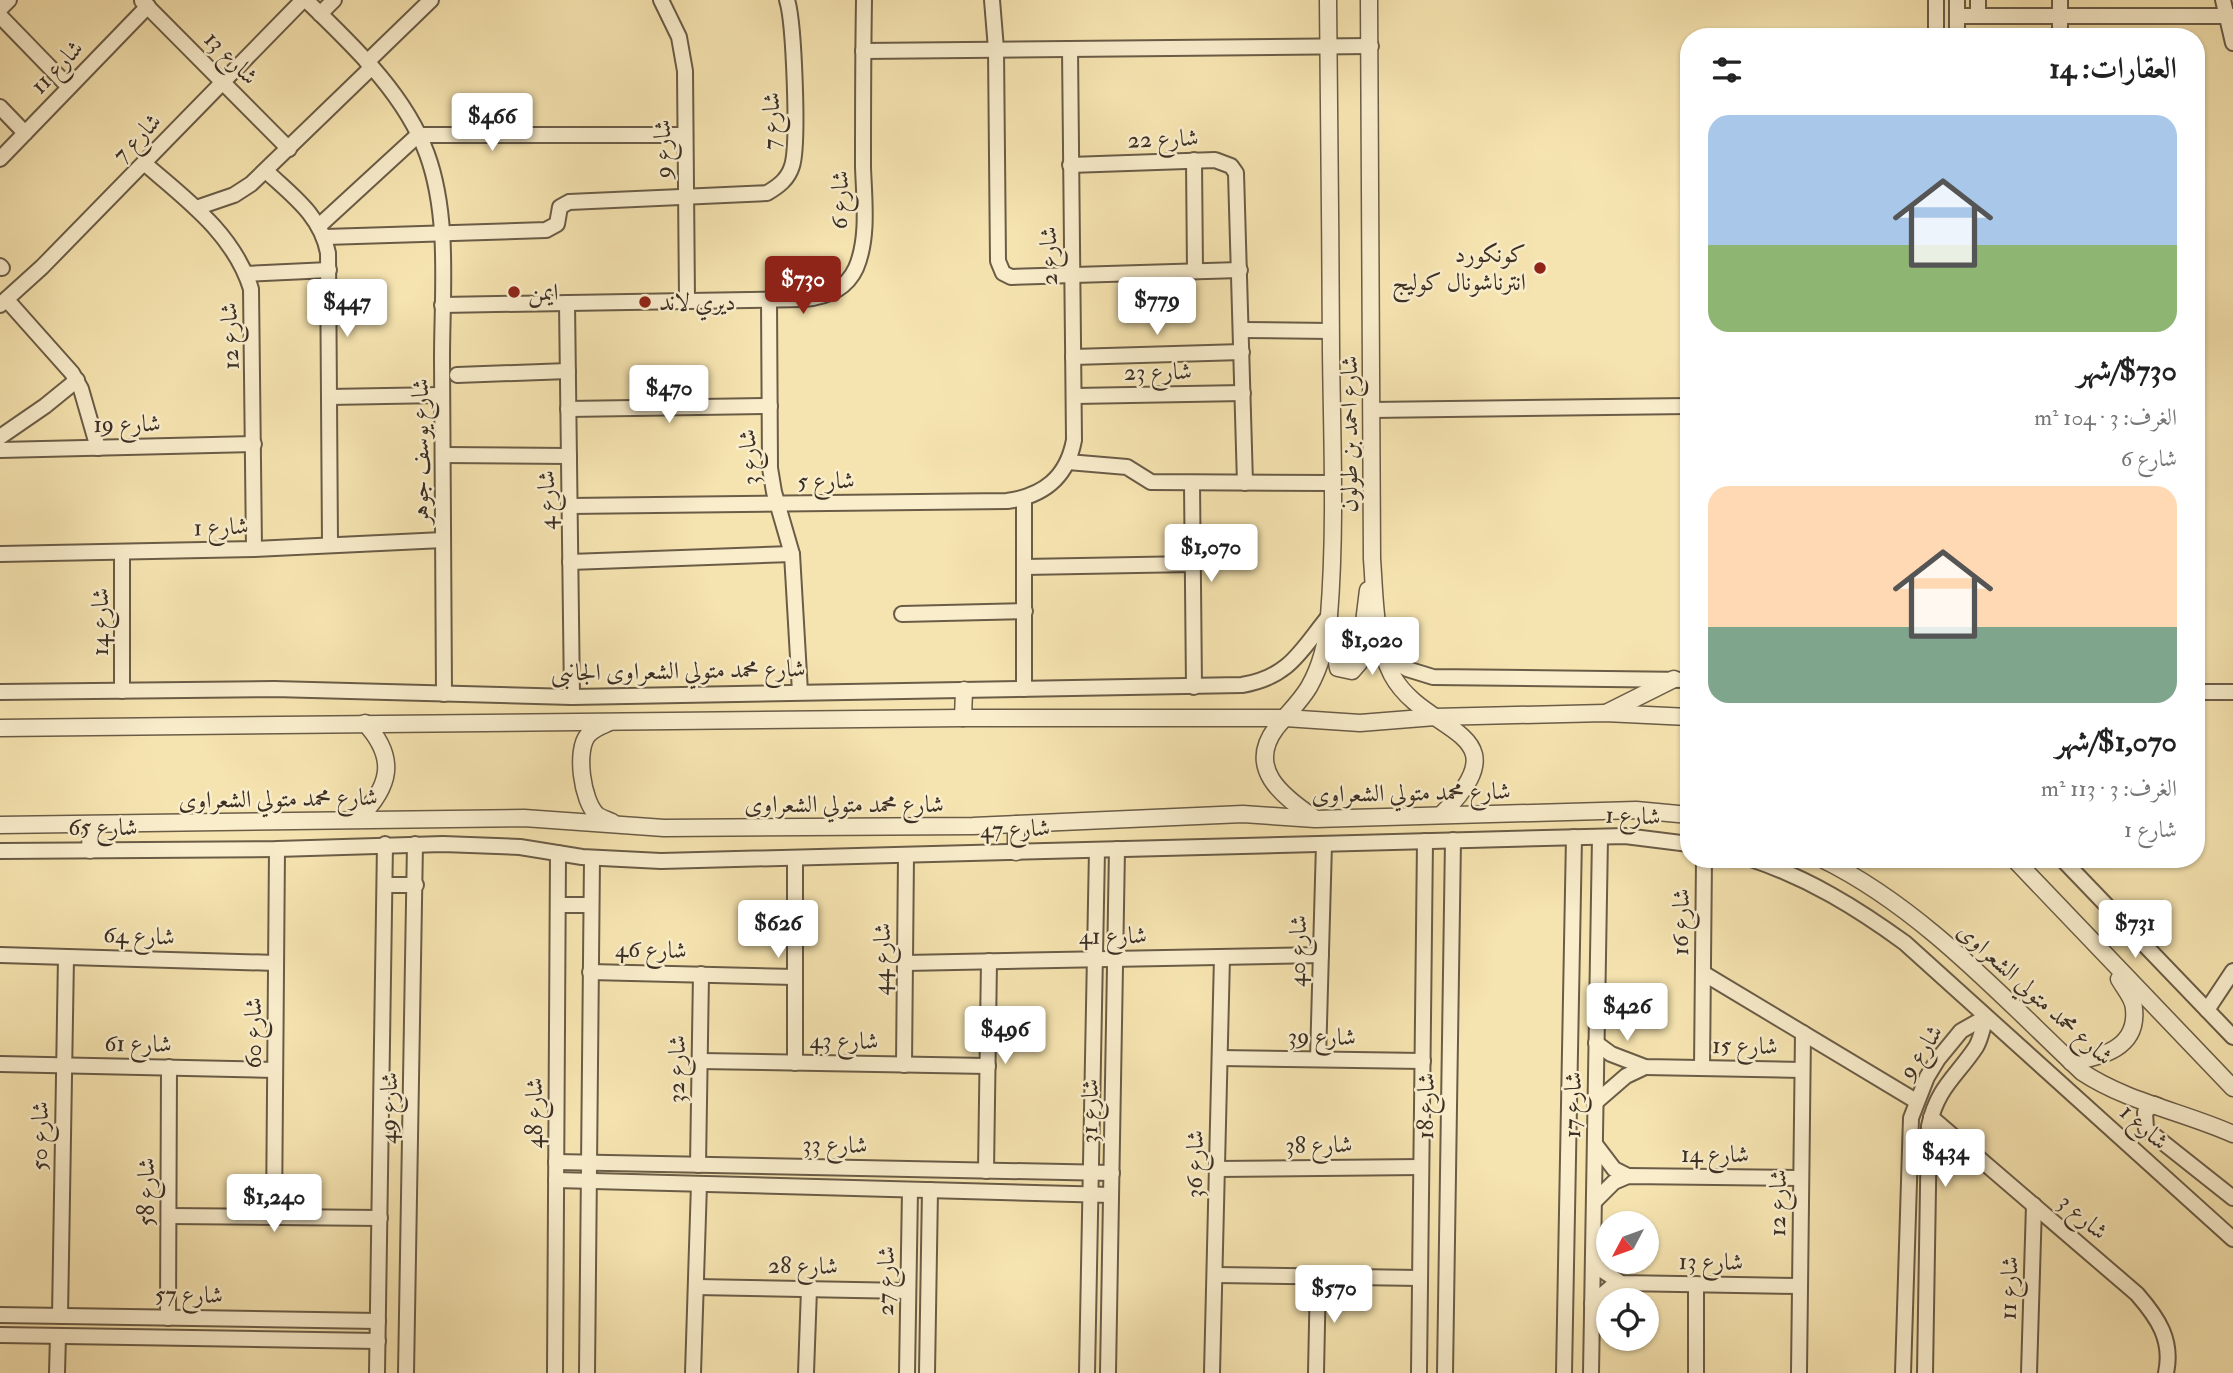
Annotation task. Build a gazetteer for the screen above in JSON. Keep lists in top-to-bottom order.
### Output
{
  "streets": {
    "street": [
      "شارع 13",
      "شارع 11",
      "شارع 7",
      "شارع 22",
      "شارع 9",
      "شارع 6",
      "شارع 2",
      "شارع 12",
      "شارع 23",
      "شارع 19",
      "شارع احمد بن طولون",
      "شارع يوسف جوهر",
      "شارع 3",
      "شارع 5",
      "شارع 4",
      "شارع 1",
      "شارع 14",
      "شارع محمد متولي الشعراوى الجانبى",
      "شارع محمد متولي الشعراوى",
      "شارع 65",
      "شارع 47",
      "شارع 16",
      "شارع 64",
      "شارع 41",
      "شارع 46",
      "شارع 40",
      "شارع 44",
      "شارع 60",
      "شارع 39",
      "شارع 43",
      "شارع 61",
      "شارع 15",
      "شارع 32",
      "شارع 17",
      "شارع 18",
      "شارع 49",
      "شارع 31",
      "شارع 48",
      "شارع 50",
      "شارع 33",
      "شارع 38",
      "شارع 36",
      "شارع 58",
      "شارع 28",
      "شارع 27",
      "شارع 57"
    ]
  },
  "crossings": [
    ["شارع 13", "شارع 11"],
    ["شارع 13", "شارع 7"],
    ["شارع 13", "شارع 12"],
    ["شارع 11", "شارع 3"],
    ["شارع 7", "شارع 9"],
    ["شارع 7", "شارع 12"],
    ["شارع 7", "شارع يوسف جوهر"],
    ["شارع 22", "شارع 2"],
    ["شارع 22", "شارع 23"],
    ["شارع 9", "شارع 6"],
    ["شارع 9", "شارع 3"],
    ["شارع 9", "شارع 1"],
    ["شارع 6", "شارع يوسف جوهر"],
    ["شارع 6", "شارع 3"],
    ["شارع 6", "شارع 4"],
    ["شارع 2", "شارع 23"],
    ["شارع 2", "شارع 5"],
    ["شارع 12", "شارع 19"],
    ["شارع 12", "شارع 1"],
    ["شارع 12", "شارع 14"],
    ["شارع 12", "شارع 15"],
    ["شارع احمد بن طولون", "شارع محمد متولي الشعراوى الجانبى"],
    ["شارع احمد بن طولون", "شارع محمد متولي الشعراوى"],
    ["شارع يوسف جوهر", "شارع 1"],
    ["شارع يوسف جوهر", "شارع محمد متولي الشعراوى الجانبى"],
    ["شارع 3", "شارع 5"],
    ["شارع 3", "شارع محمد متولي الشعراوى الجانبى"],
    ["شارع 5", "شارع 4"],
    ["شارع 4", "شارع محمد متولي الشعراوى الجانبى"],
    ["شارع 1", "شارع 14"],
    ["شارع 1", "شارع محمد متولي الشعراوى"],
    ["شارع 1", "شارع 47"],
    ["شارع 1", "شارع 17"],
    ["شارع 14", "شارع محمد متولي الشعراوى الجانبى"],
    ["شارع 65", "شارع 47"],
    ["شارع 65", "شارع 60"],
    ["شارع 65", "شارع 49"],
    ["شارع 47", "شارع 40"],
    ["شارع 47", "شارع 44"],
    ["شارع 47", "شارع 17"],
    ["شارع 47", "شارع 18"],
    ["شارع 47", "شارع 49"],
    ["شارع 47", "شارع 31"],
    ["شارع 47", "شارع 48"],
    ["شارع 16", "شارع 15"],
    ["شارع 64", "شارع 60"],
    ["شارع 64", "شارع 50"],
    ["شارع 41", "شارع 40"],
    ["شارع 41", "شارع 44"],
    ["شارع 41", "شارع 31"],
    ["شارع 41", "شارع 36"],
    ["شارع 46", "شارع 32"],
    ["شارع 40", "شارع 39"],
    ["شارع 44", "شارع 43"],
    ["شارع 60", "شارع 61"],
    ["شارع 39", "شارع 18"],
    ["شارع 39", "شارع 36"],
    ["شارع 43", "شارع 32"],
    ["شارع 61", "شارع 50"],
    ["شارع 61", "شارع 58"],
    ["شارع 15", "شارع 17"],
    ["شارع 32", "شارع 33"],
    ["شارع 18", "شارع 38"],
    ["شارع 49", "شارع 57"],
    ["شارع 31", "شارع 33"],
    ["شارع 48", "شارع 33"],
    ["شارع 50", "شارع 57"],
    ["شارع 33", "شارع 27"],
    ["شارع 38", "شارع 36"],
    ["شارع 58", "شارع 57"],
    ["شارع 28", "شارع 27"]
  ],
  "places": ["كونكورد انترناشونال كوليج", "ايمن", "ديري لاند"],
  "north": "bottom left",
  "page": {
    "heading": "العقارات: 14",
    "price": [
      "$466",
      "$730",
      "$779",
      "$447",
      "$470",
      "$1,070",
      "$1,020",
      "$626",
      "$731",
      "$426",
      "$496",
      "$434",
      "$1,240",
      "$570"
    ],
    "list": [
      {
        "name": "$730/شهر",
        "note": "الغرف: 3 · 104 m² · شارع 6"
      },
      {
        "name": "$1,070/شهر",
        "note": "الغرف: 3 · 113 m² · شارع 1"
      }
    ]
  }
}
